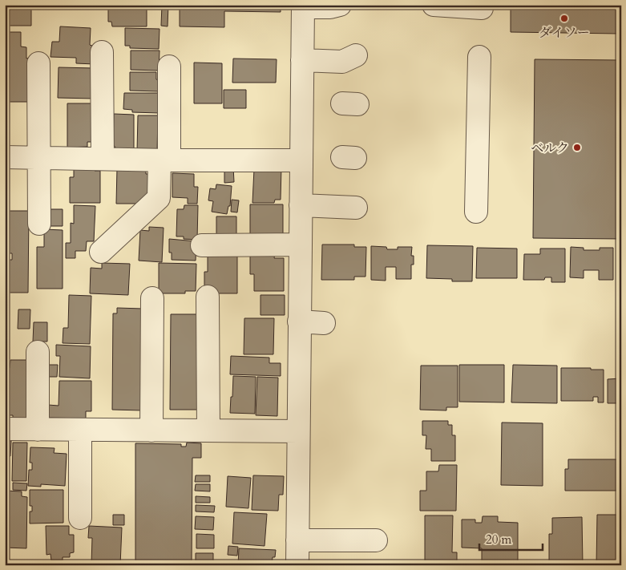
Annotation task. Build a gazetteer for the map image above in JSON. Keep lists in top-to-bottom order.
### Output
{
  "places": ["ダイソー", "ベルク"],
  "scale_bar": "20 m"
}
